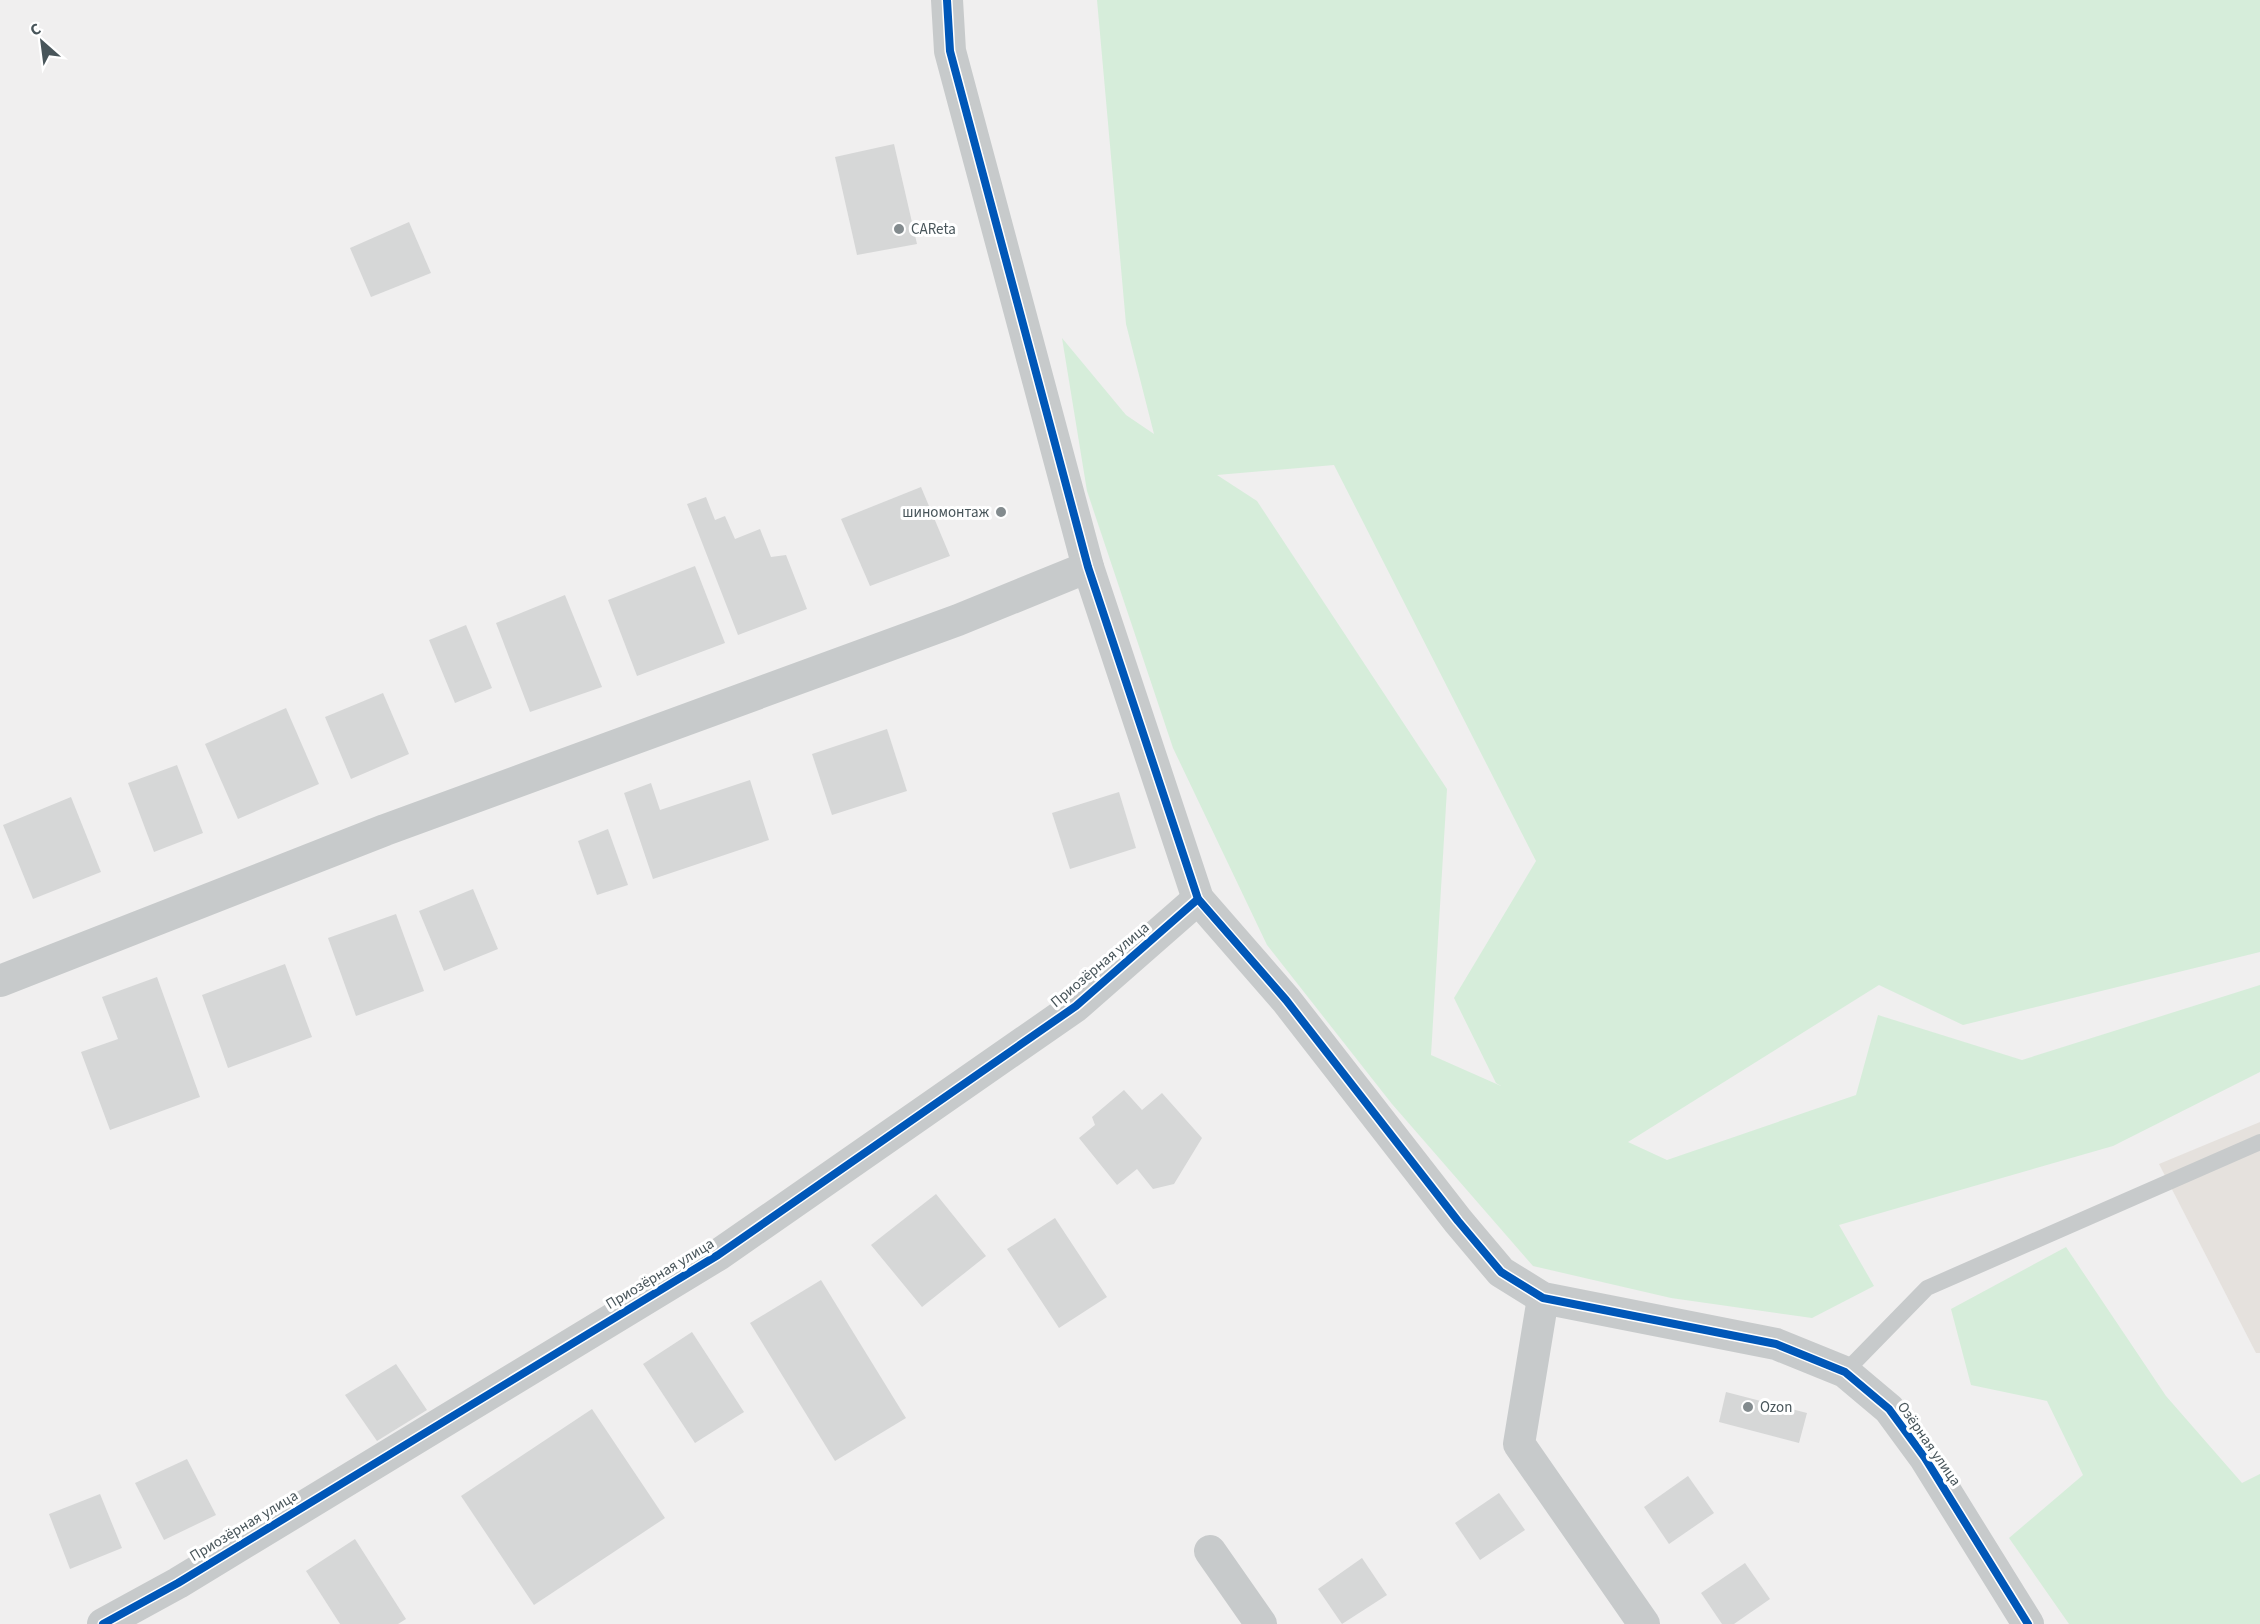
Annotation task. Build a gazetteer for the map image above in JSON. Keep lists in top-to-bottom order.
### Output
{
  "streets": {
    "street": ["Приозёрная улица", "Озёрная улица"]
  },
  "places": ["CAReta", "шиномонтаж", "Ozon"],
  "north": "top left"
}
